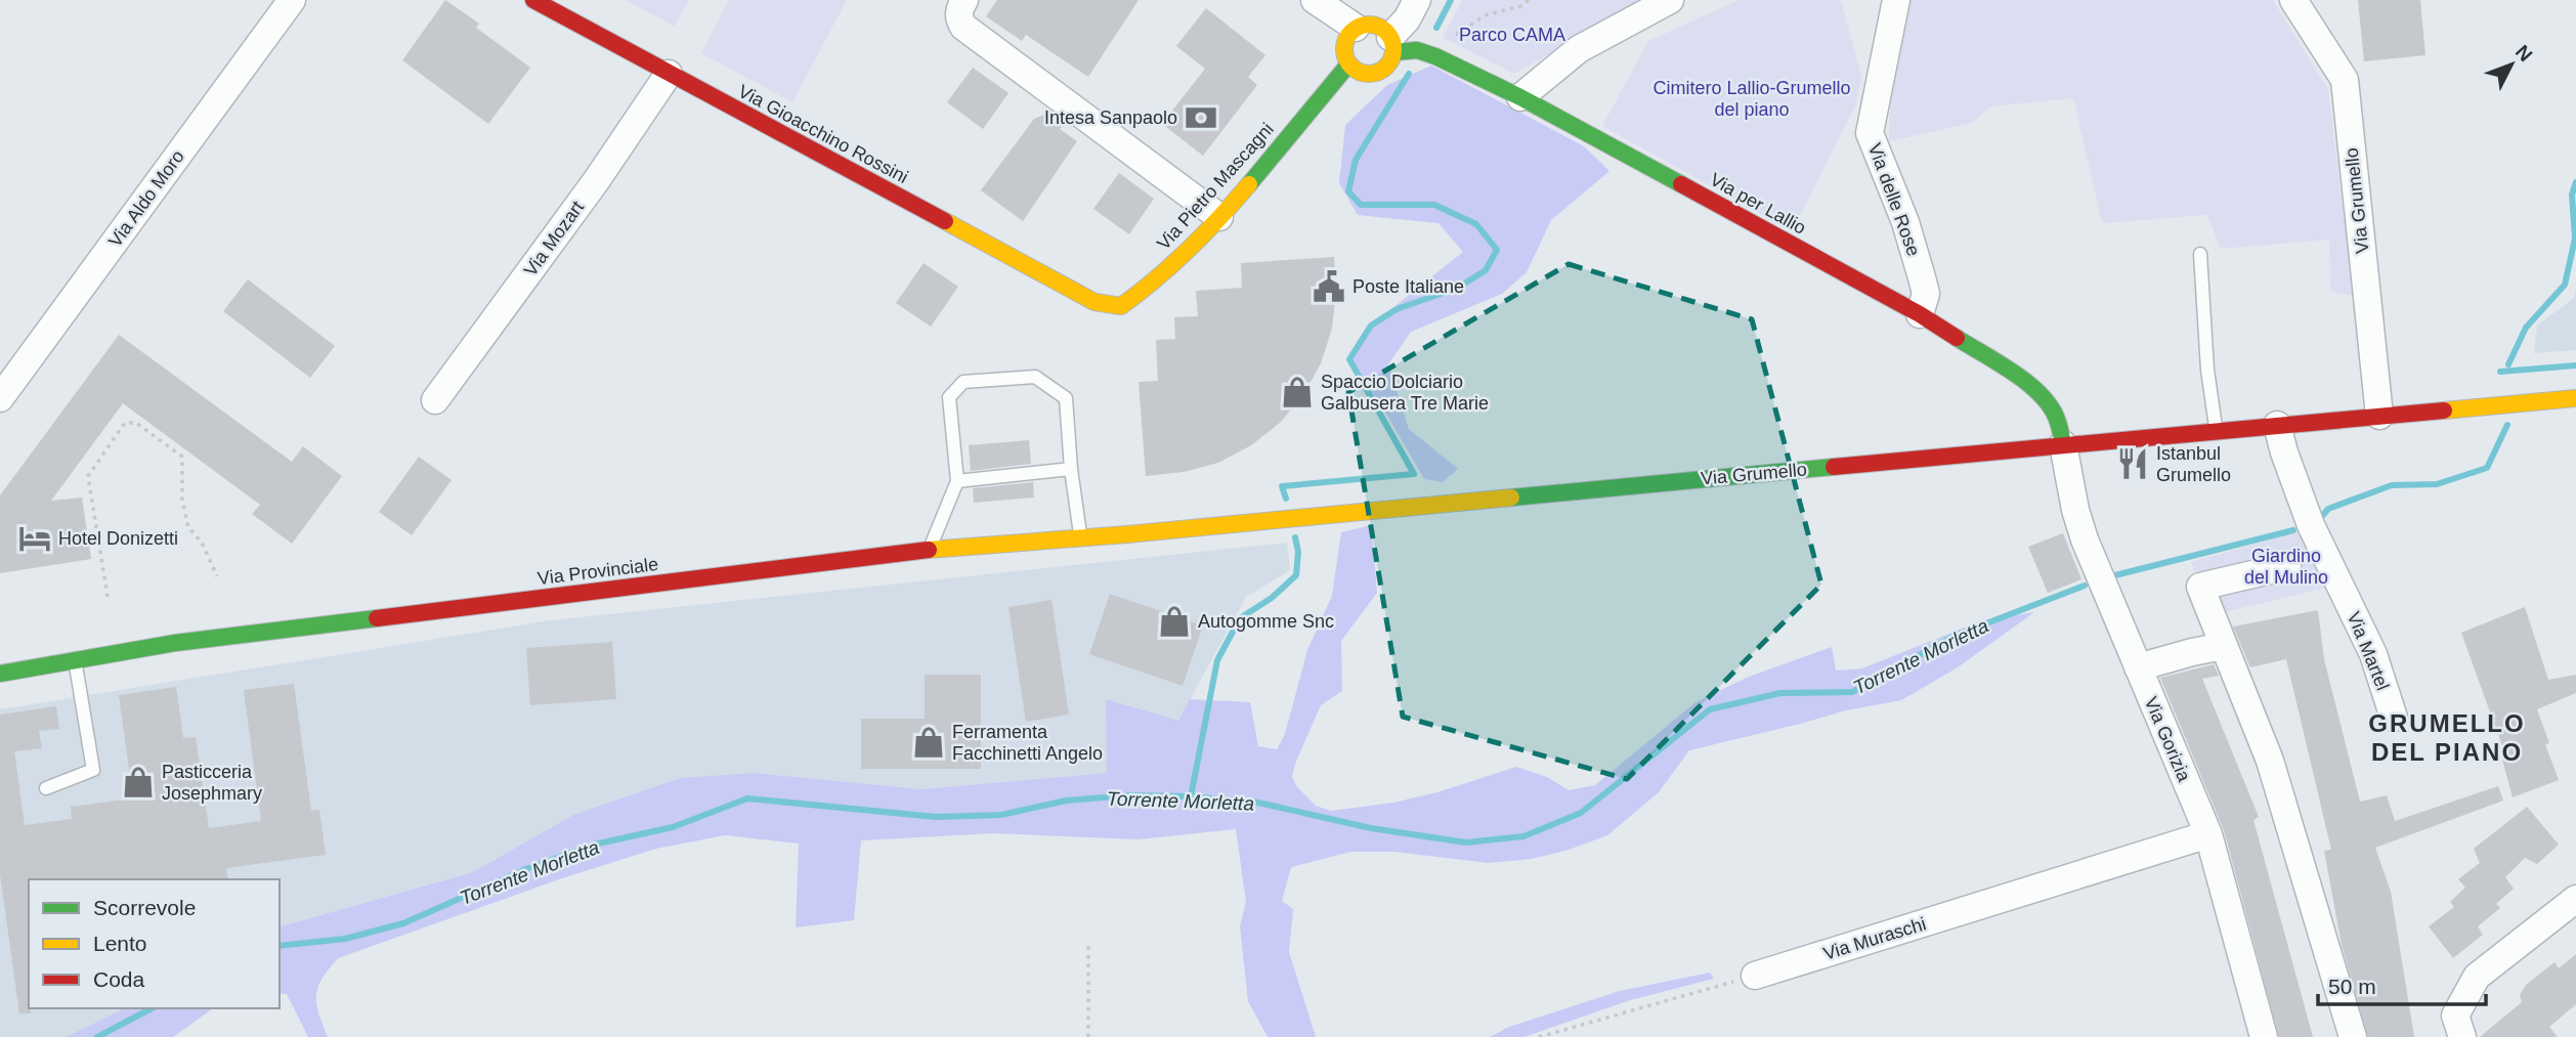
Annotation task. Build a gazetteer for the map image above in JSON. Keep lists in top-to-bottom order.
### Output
{
  "streets": {
    "main road": [
      "Via Gioacchino Rossini",
      "Via Pietro Mascagni",
      "Via Grumello",
      "Via per Lallio",
      "Via Provinciale"
    ],
    "street": [
      "Via Aldo Moro",
      "Via delle Rose",
      "Via Mozart",
      "Via Martel",
      "Via Gorizia",
      "Via Muraschi"
    ]
  },
  "crossings": [
    ["Via Gioacchino Rossini", "Via Pietro Mascagni"],
    ["Via Gioacchino Rossini", "Via Mozart"],
    ["Via Pietro Mascagni", "Via per Lallio"],
    ["Via delle Rose", "Via per Lallio"],
    ["Via Grumello", "Via per Lallio"],
    ["Via Grumello", "Via Provinciale"],
    ["Via Grumello", "Via Martel"],
    ["Via Grumello", "Via Gorizia"],
    ["Via per Lallio", "Via Gorizia"],
    ["Via Gorizia", "Via Muraschi"]
  ],
  "districts": ["GRUMELLO DEL PIANO"],
  "water": ["Torrente Morletta"],
  "parks": ["Parco CAMA", "Cimitero Lallio-Grumello del piano", "Giardino del Mulino"],
  "places": {
    "bank": ["Intesa Sanpaolo"],
    "public building": ["Poste Italiane"],
    "shop": [
      "Spaccio Dolciario Galbusera Tre Marie",
      "Autogomme Snc",
      "Ferramenta Facchinetti Angelo",
      "Pasticceria Josephmary"
    ],
    "restaurant": ["Istanbul Grumello"],
    "hotel": ["Hotel Donizetti"]
  },
  "legend": ["Scorrevole", "Lento", "Coda"],
  "scale_bar": "50 m",
  "north": "top right"
}
